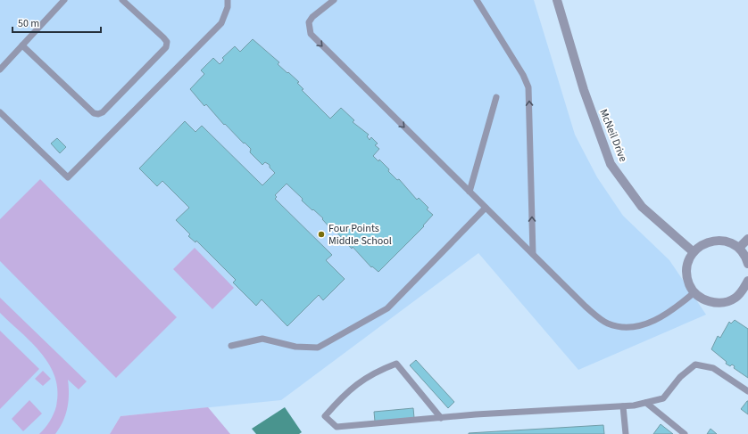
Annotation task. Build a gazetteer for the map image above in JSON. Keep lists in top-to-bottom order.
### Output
{
  "streets": {
    "street": ["McNeil Drive"]
  },
  "places": ["Four Points Middle School"],
  "scale_bar": "50 m"
}
